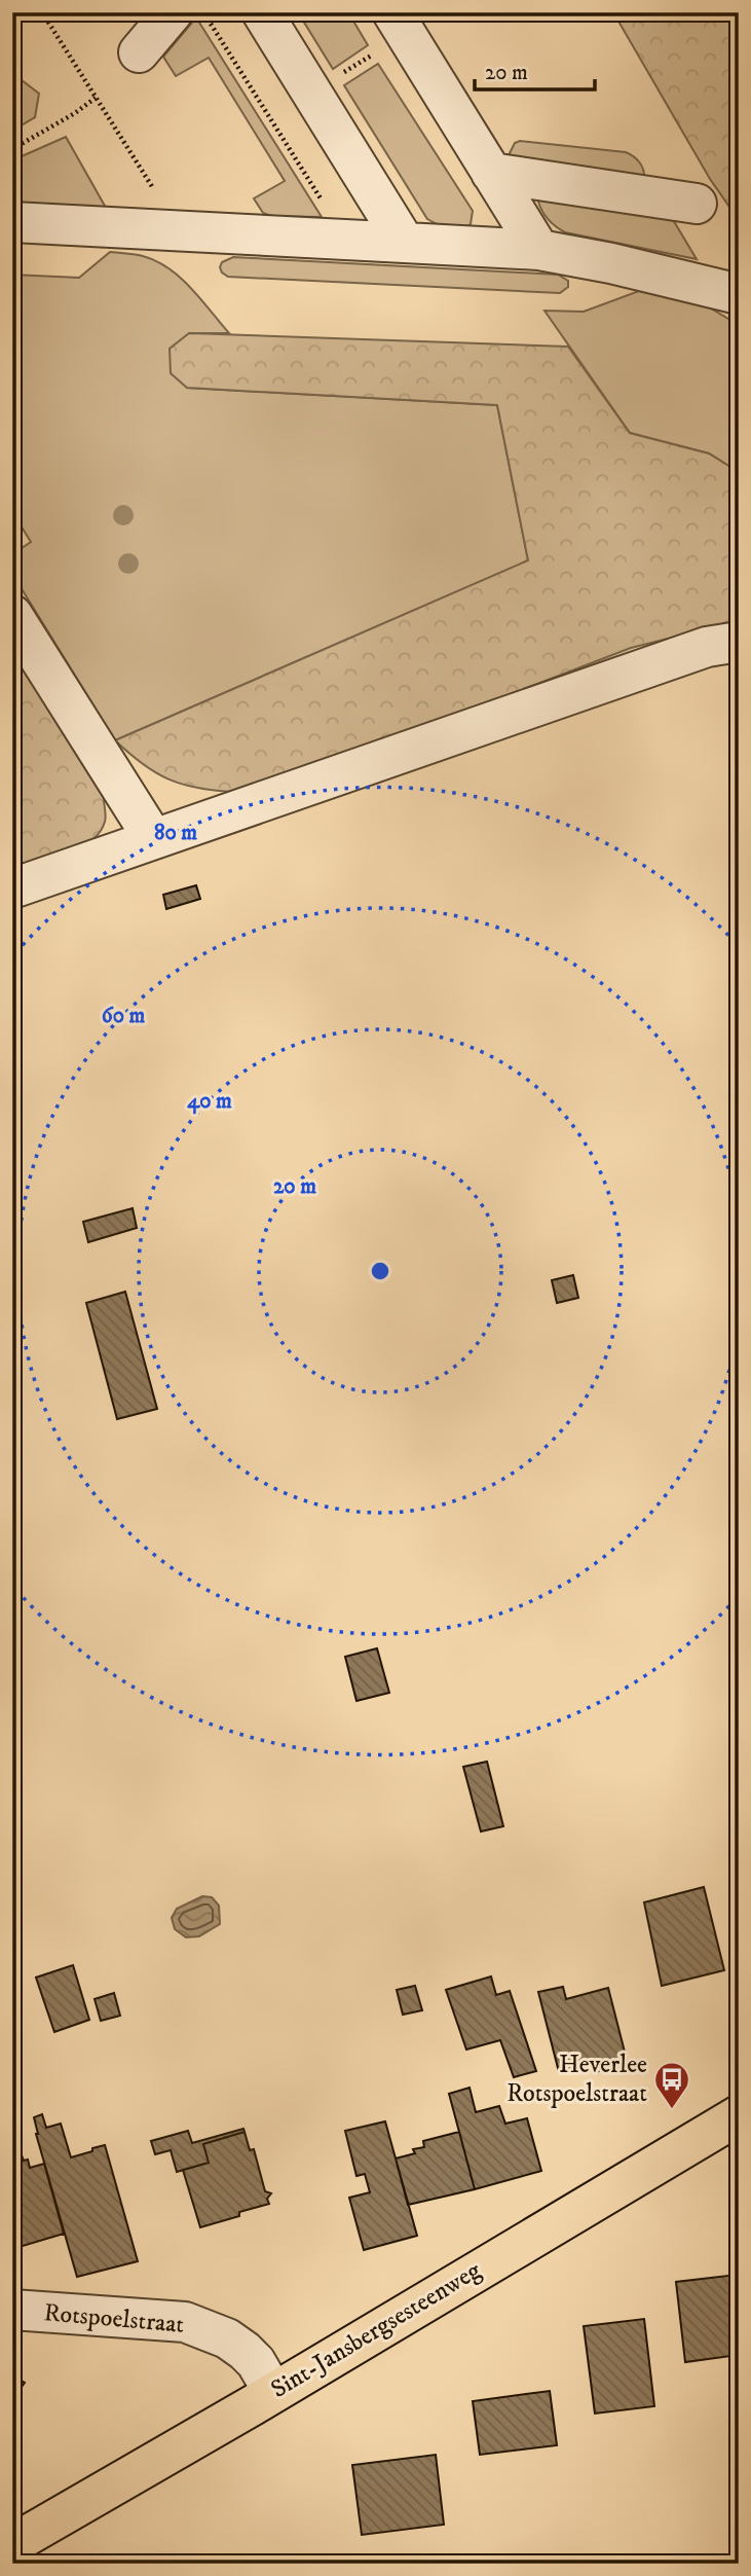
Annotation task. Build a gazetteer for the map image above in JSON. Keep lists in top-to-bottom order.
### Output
{
  "streets": {
    "main road": ["Sint-Jansbergsesteenweg"],
    "street": ["Rotspoelstraat"]
  },
  "crossings": [
    ["Rotspoelstraat", "Sint-Jansbergsesteenweg"]
  ],
  "places": {
    "bus stop": ["Heverlee Rotspoelstraat"]
  },
  "scale_bar": "20 m",
  "rings": [
    "80 m",
    "60 m",
    "40 m",
    "20 m"
  ]
}
